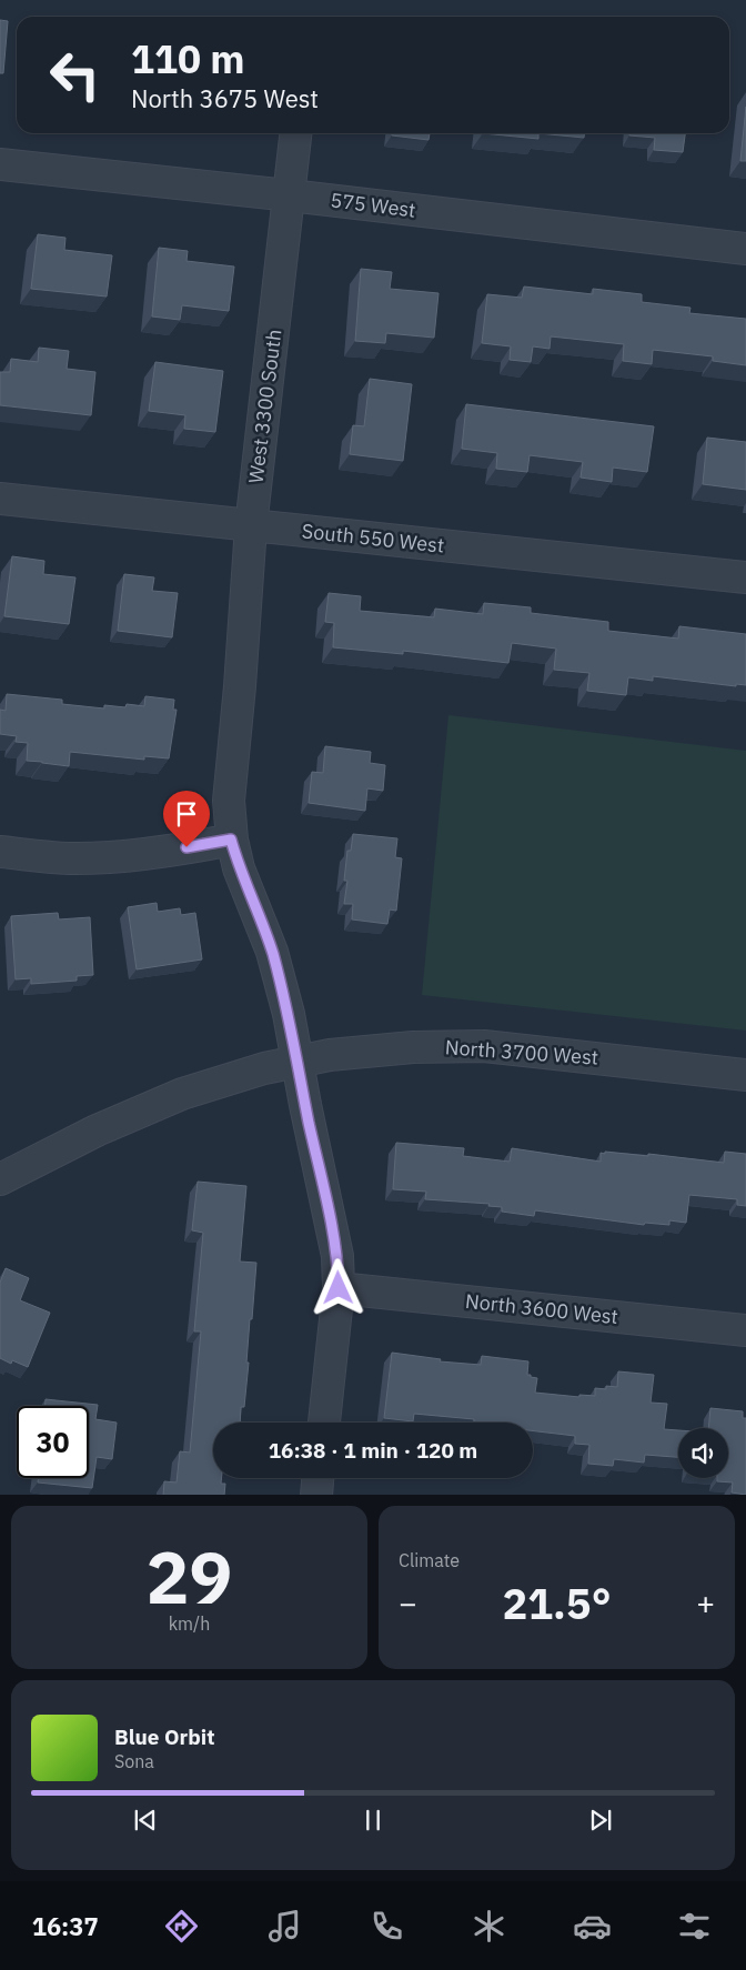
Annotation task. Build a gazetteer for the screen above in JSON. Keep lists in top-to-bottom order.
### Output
{
  "streets": {
    "street": [
      "575 West",
      "West 3300 South",
      "South 550 West",
      "North 3700 West",
      "North 3600 West"
    ]
  },
  "crossings": [
    ["575 West", "West 3300 South"],
    ["West 3300 South", "South 550 West"],
    ["West 3300 South", "North 3700 West"],
    ["West 3300 South", "North 3600 West"]
  ],
  "page": {
    "turn": ["110 m", "North 3675 West"],
    "limit": "30",
    "trip": "16:38 · 1 min · 120 m",
    "tile": [
      ["29", "km/h"],
      "Climate"
    ],
    "heat": ["−", "21.5°", "+"],
    "song": ["Blue Orbit", "Sona"],
    "tabs": "16:37"
  }
}
